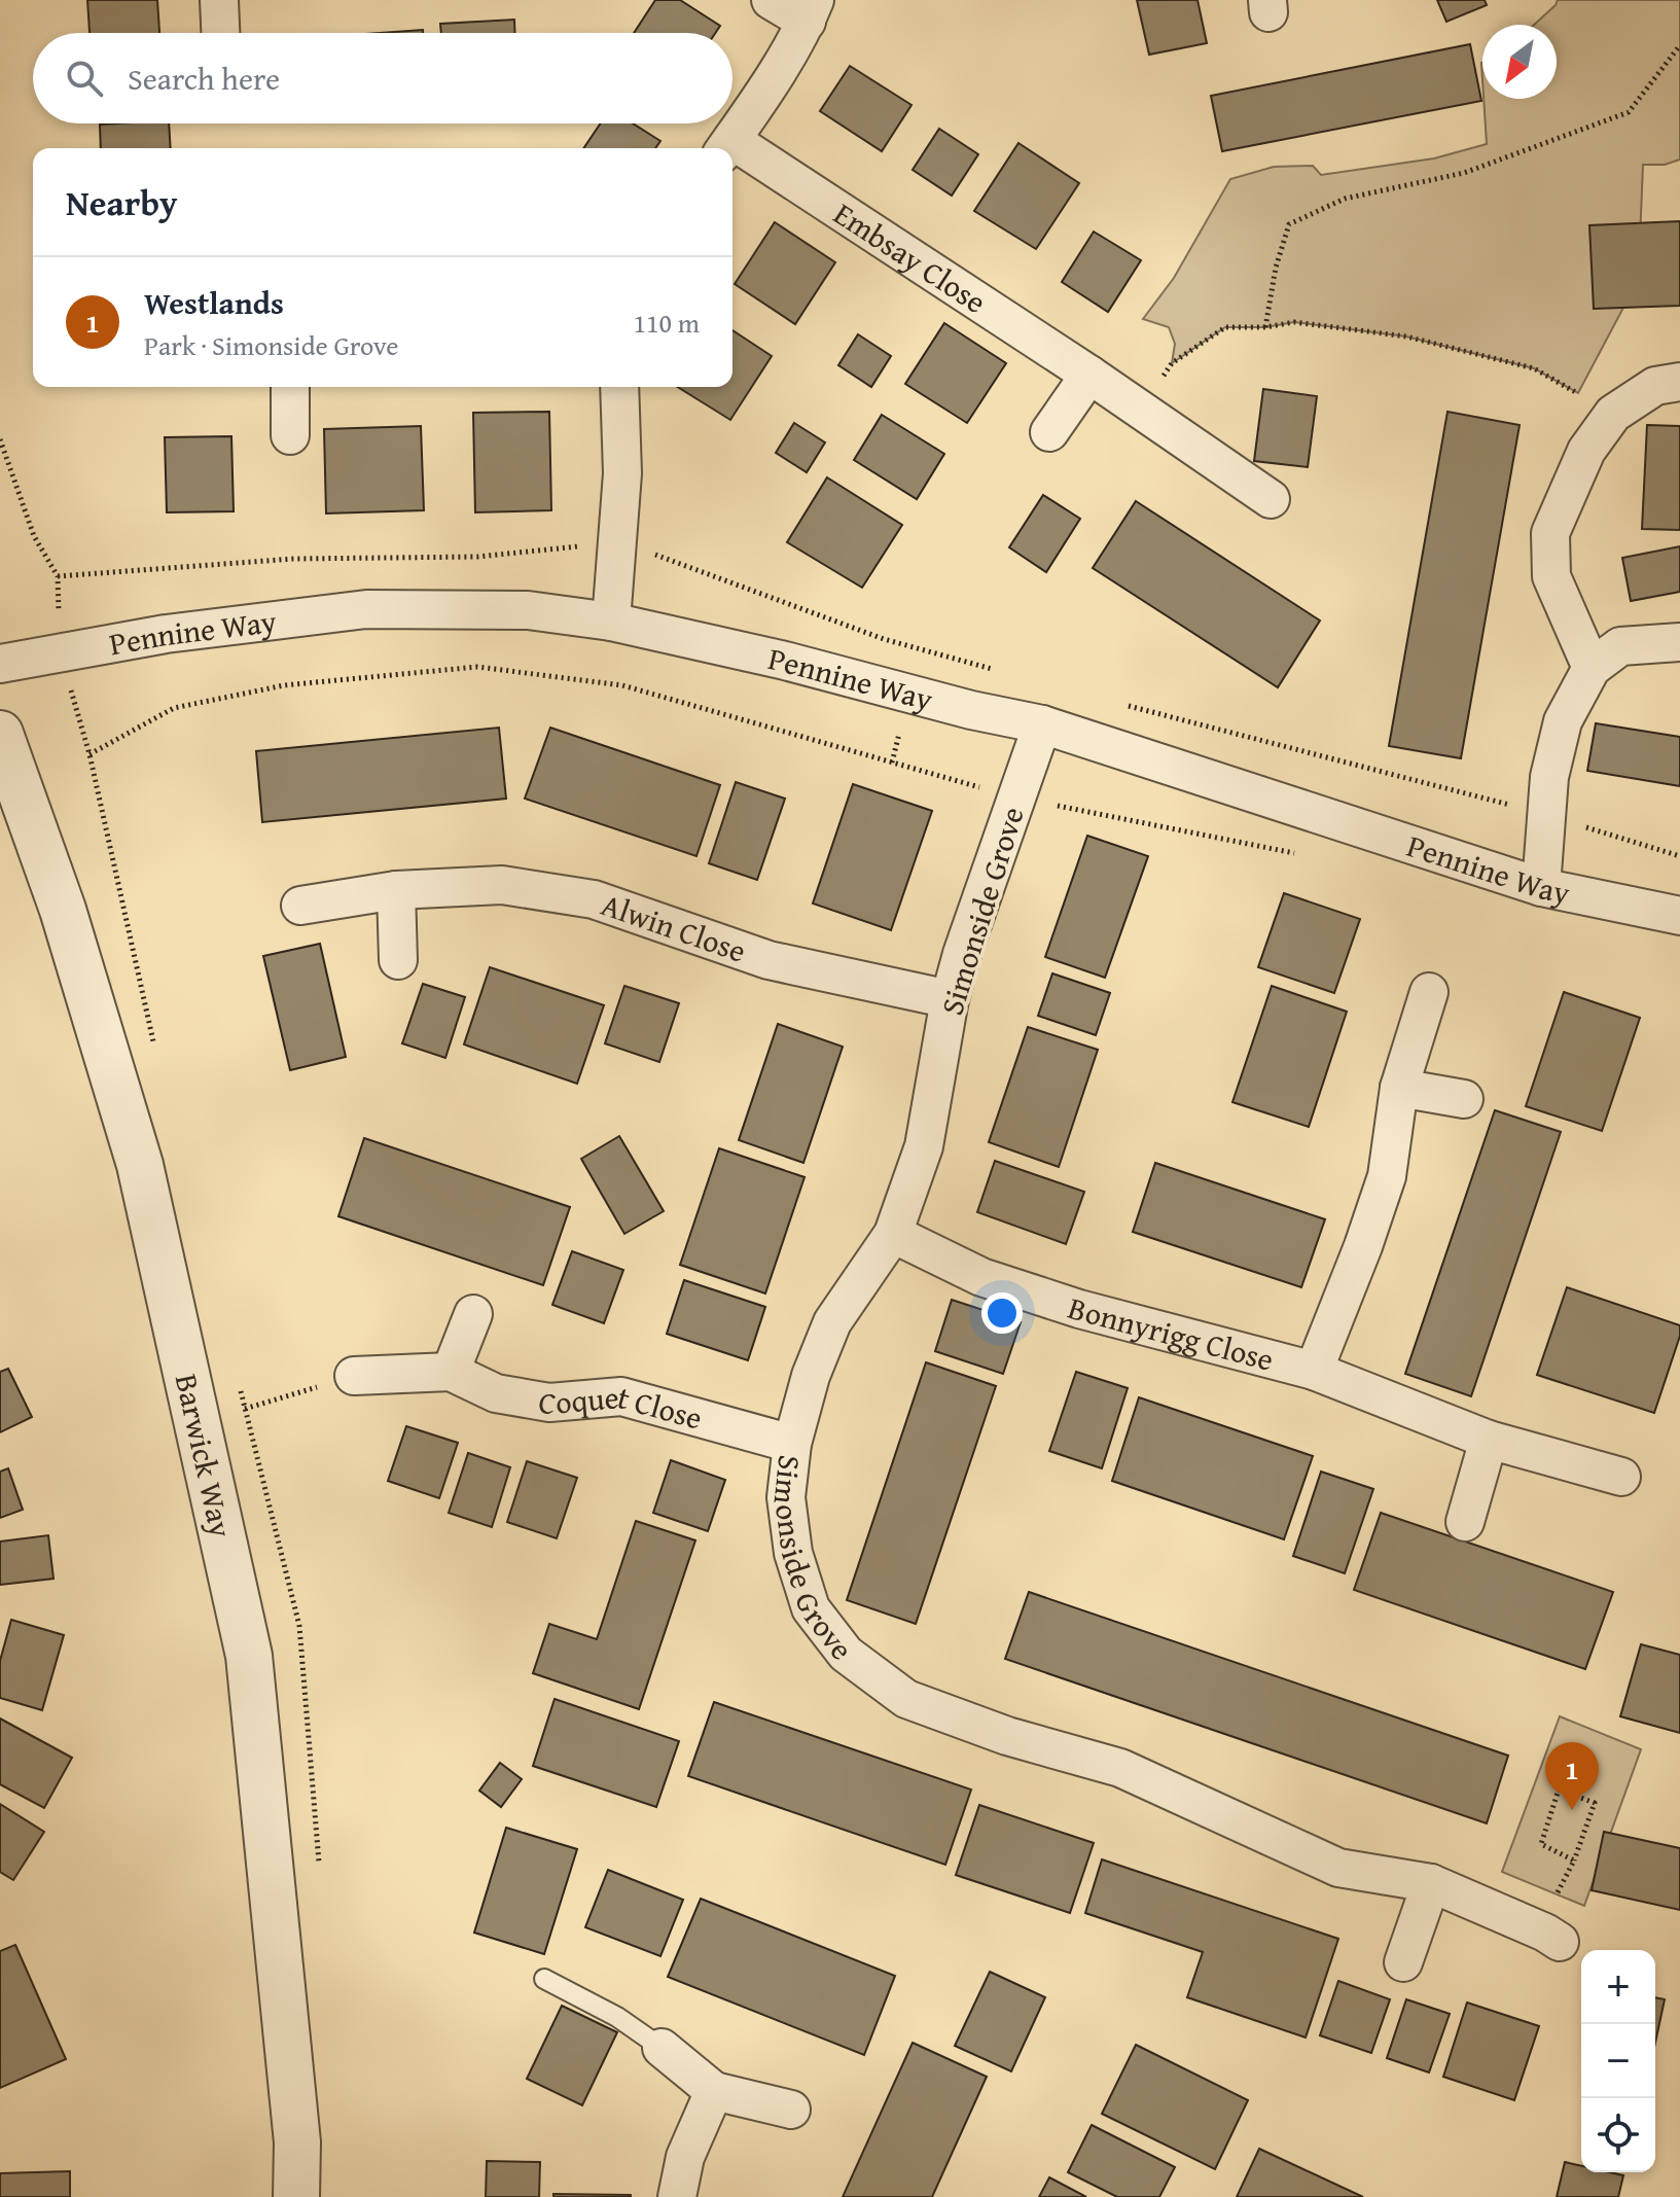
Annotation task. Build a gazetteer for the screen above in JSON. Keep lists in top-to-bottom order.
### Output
{
  "streets": {
    "street": [
      "Embsay Close",
      "Pennine Way",
      "Simonside Grove",
      "Alwin Close",
      "Bonnyrigg Close",
      "Coquet Close",
      "Barwick Way"
    ]
  },
  "crossings": [
    ["Pennine Way", "Simonside Grove"],
    ["Simonside Grove", "Alwin Close"],
    ["Simonside Grove", "Bonnyrigg Close"],
    ["Simonside Grove", "Coquet Close"]
  ],
  "north": "bottom left",
  "page": {
    "search": "Search here",
    "heading": "Nearby",
    "list": [
      {
        "mark": "1",
        "name": "Westlands",
        "note": "Park · Simonside Grove",
        "value": "110 m"
      }
    ],
    "pins": "1",
    "map_buttons": ["+", "−"]
  }
}
